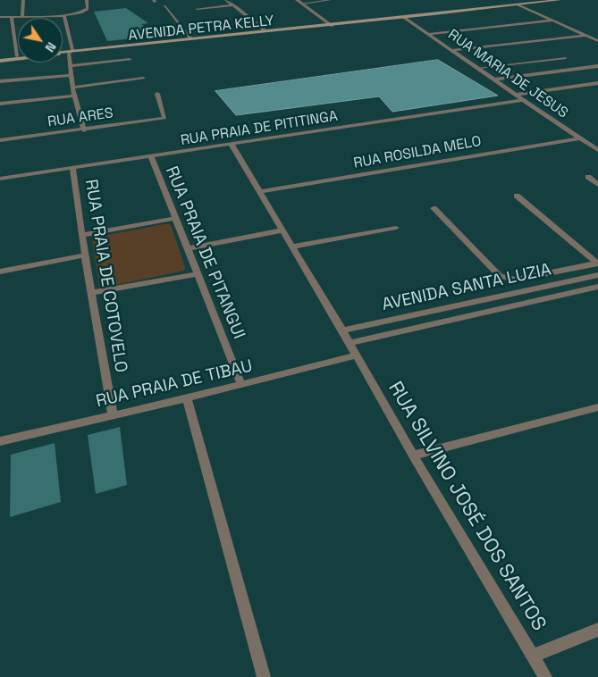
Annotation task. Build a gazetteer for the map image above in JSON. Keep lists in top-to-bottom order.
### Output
{
  "streets": {
    "street": [
      "AVENIDA PETRA KELLY",
      "RUA MARIA DE JESUS",
      "RUA ARES",
      "RUA PRAIA DE PITITINGA",
      "RUA ROSILDA MELO",
      "RUA PRAIA DE PITANGUI",
      "RUA PRAIA DE COTOVELO",
      "AVENIDA SANTA LUZIA",
      "RUA PRAIA DE TIBAU",
      "RUA SILVINO JOSÉ DOS SANTOS"
    ]
  },
  "crossings": [
    ["AVENIDA PETRA KELLY", "RUA MARIA DE JESUS"],
    ["RUA MARIA DE JESUS", "RUA PRAIA DE PITITINGA"],
    ["RUA MARIA DE JESUS", "RUA ROSILDA MELO"],
    ["RUA PRAIA DE PITITINGA", "RUA PRAIA DE PITANGUI"],
    ["RUA PRAIA DE PITITINGA", "RUA PRAIA DE COTOVELO"],
    ["RUA PRAIA DE PITITINGA", "RUA SILVINO JOSÉ DOS SANTOS"],
    ["RUA ROSILDA MELO", "RUA SILVINO JOSÉ DOS SANTOS"],
    ["RUA PRAIA DE PITANGUI", "RUA PRAIA DE TIBAU"],
    ["RUA PRAIA DE COTOVELO", "RUA PRAIA DE TIBAU"],
    ["AVENIDA SANTA LUZIA", "RUA SILVINO JOSÉ DOS SANTOS"],
    ["RUA PRAIA DE TIBAU", "RUA SILVINO JOSÉ DOS SANTOS"]
  ],
  "north": "bottom right"
}
